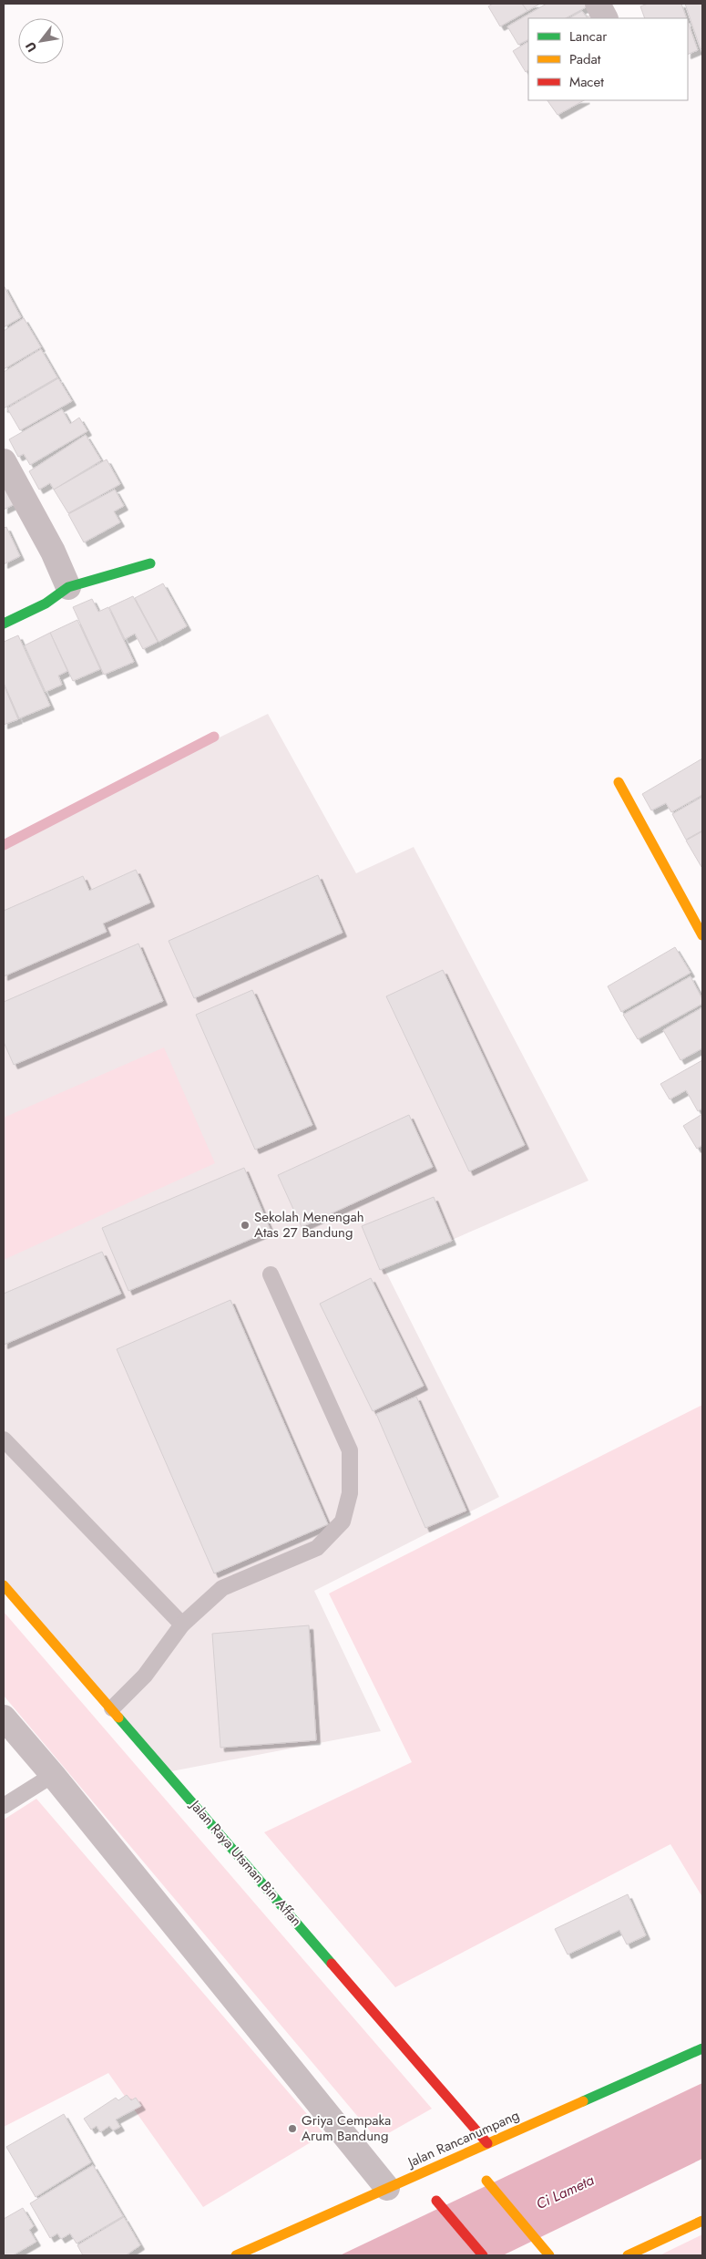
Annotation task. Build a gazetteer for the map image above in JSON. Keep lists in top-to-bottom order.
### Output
{
  "streets": {
    "street": ["Jalan Raya Utsman Bin Affan", "Jalan Rancanumpang"]
  },
  "crossings": [
    ["Jalan Raya Utsman Bin Affan", "Jalan Rancanumpang"]
  ],
  "water": ["Ci Lameta"],
  "places": ["Sekolah Menengah Atas 27 Bandung", "Griya Cempaka Arum Bandung"],
  "legend": ["Lancar", "Padat", "Macet"],
  "north": "bottom left"
}
